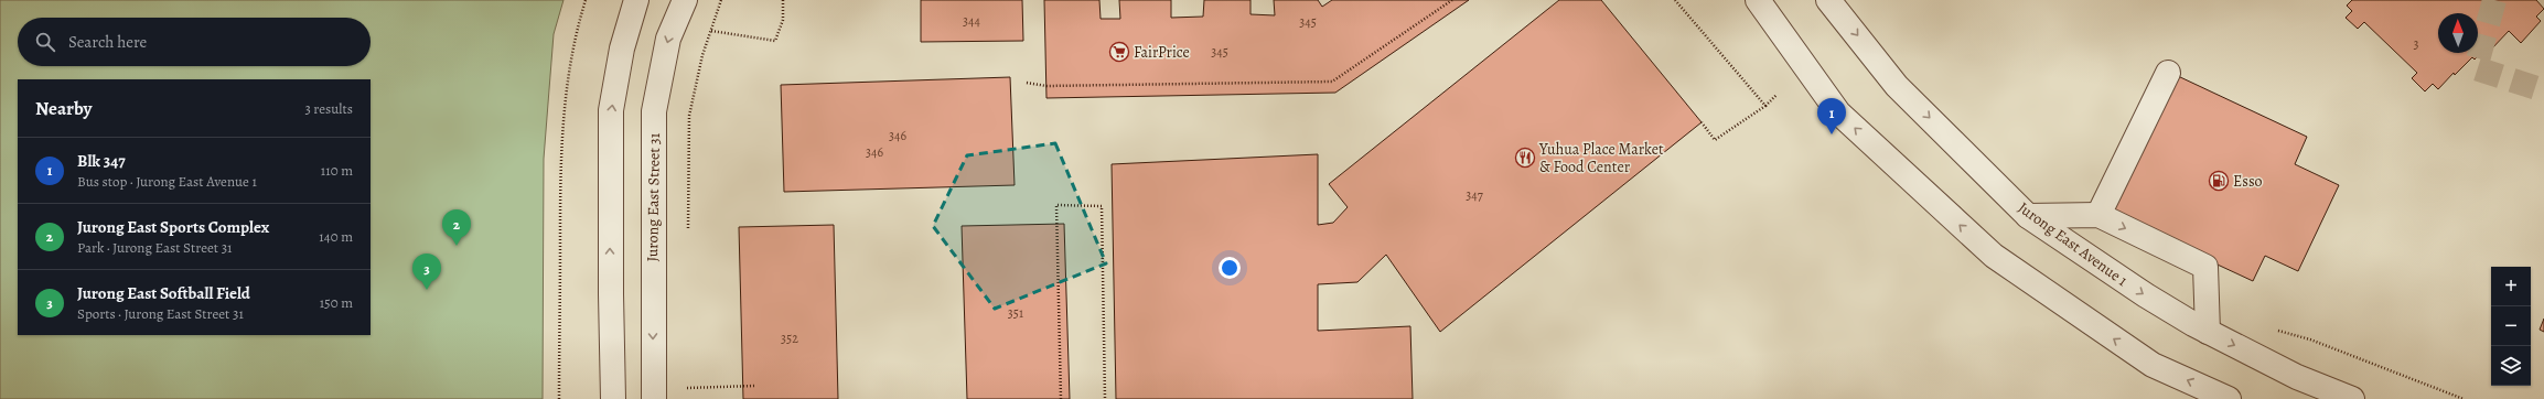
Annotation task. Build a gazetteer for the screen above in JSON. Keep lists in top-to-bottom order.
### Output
{
  "streets": {
    "street": ["Jurong East Street 31", "Jurong East Avenue 1"]
  },
  "places": {
    "supermarket": ["FairPrice"],
    "restaurant": ["Yuhua Place Market & Food Center"],
    "fuel station": ["Esso"]
  },
  "house_numbers": [
    "344",
    "345",
    "3",
    "345",
    "346",
    "346",
    "347",
    "351",
    "352"
  ],
  "north": "top",
  "page": {
    "search": "Search here",
    "heading": ["Nearby", "3 results"],
    "pins": ["1", "2", "3"],
    "list": [
      {
        "mark": "1",
        "name": "Blk 347",
        "note": "Bus stop · Jurong East Avenue 1",
        "value": "110 m"
      },
      {
        "mark": "2",
        "name": "Jurong East Sports Complex",
        "note": "Park · Jurong East Street 31",
        "value": "140 m"
      },
      {
        "mark": "3",
        "name": "Jurong East Softball Field",
        "note": "Sports · Jurong East Street 31",
        "value": "150 m"
      }
    ],
    "map_buttons": ["+", "−"]
  }
}
